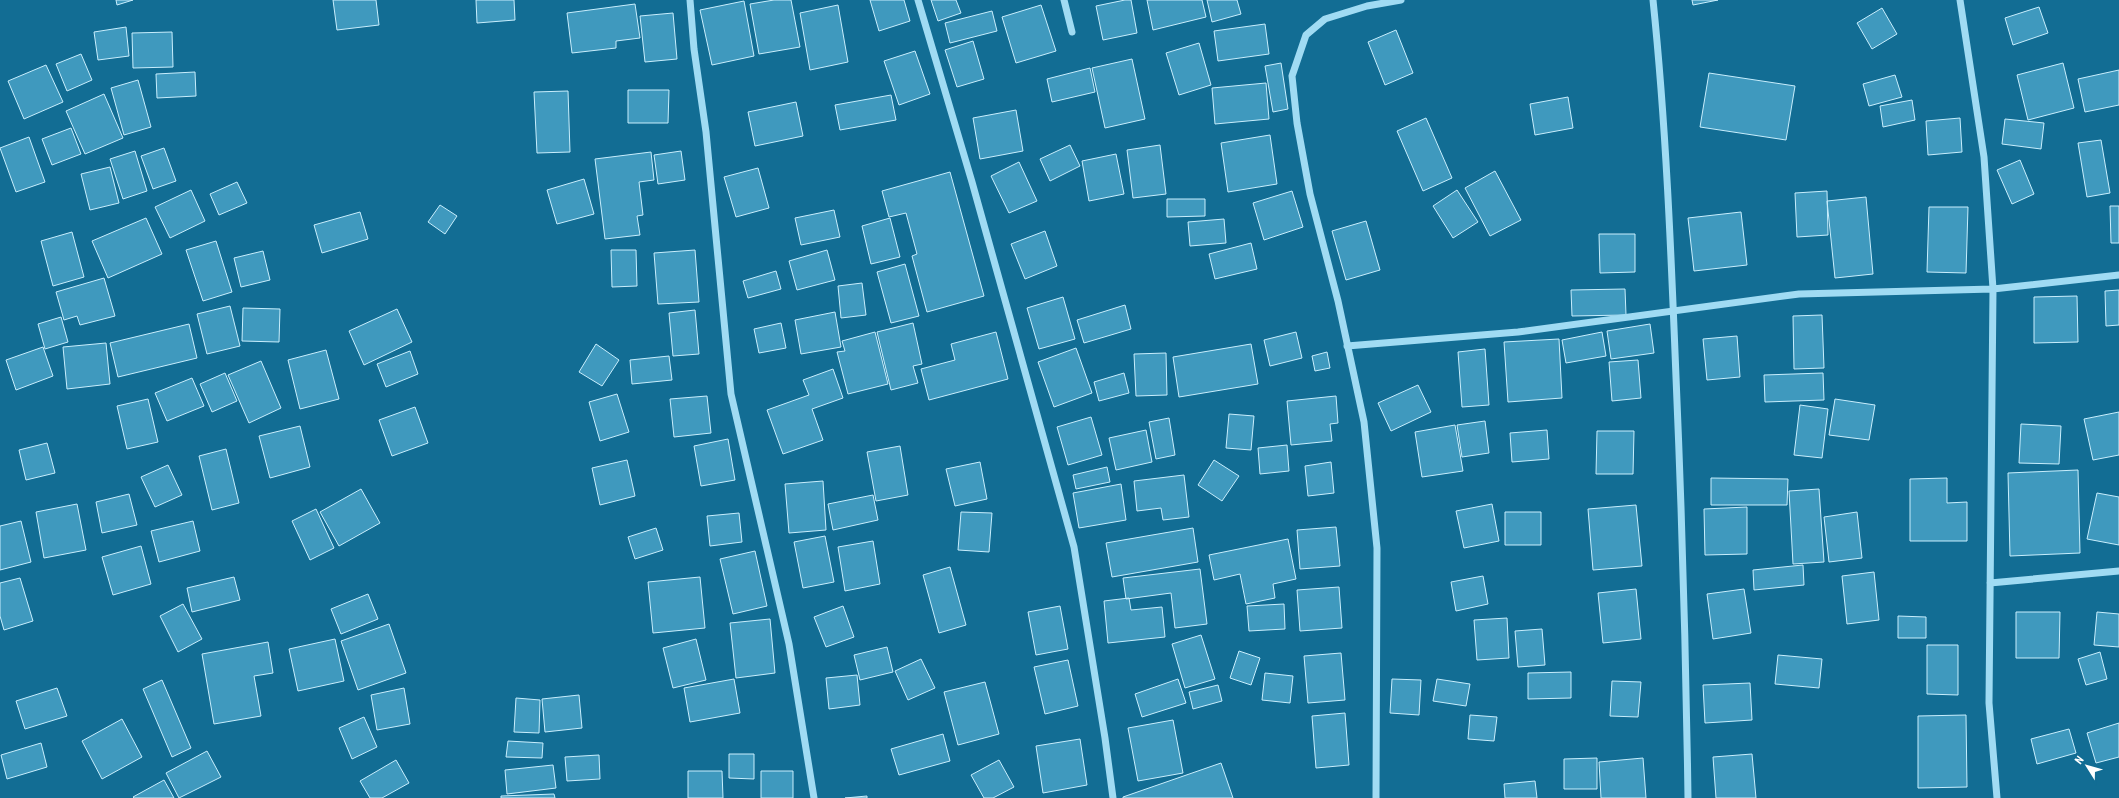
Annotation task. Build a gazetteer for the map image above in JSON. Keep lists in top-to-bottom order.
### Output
{
  "north": "top left"
}
